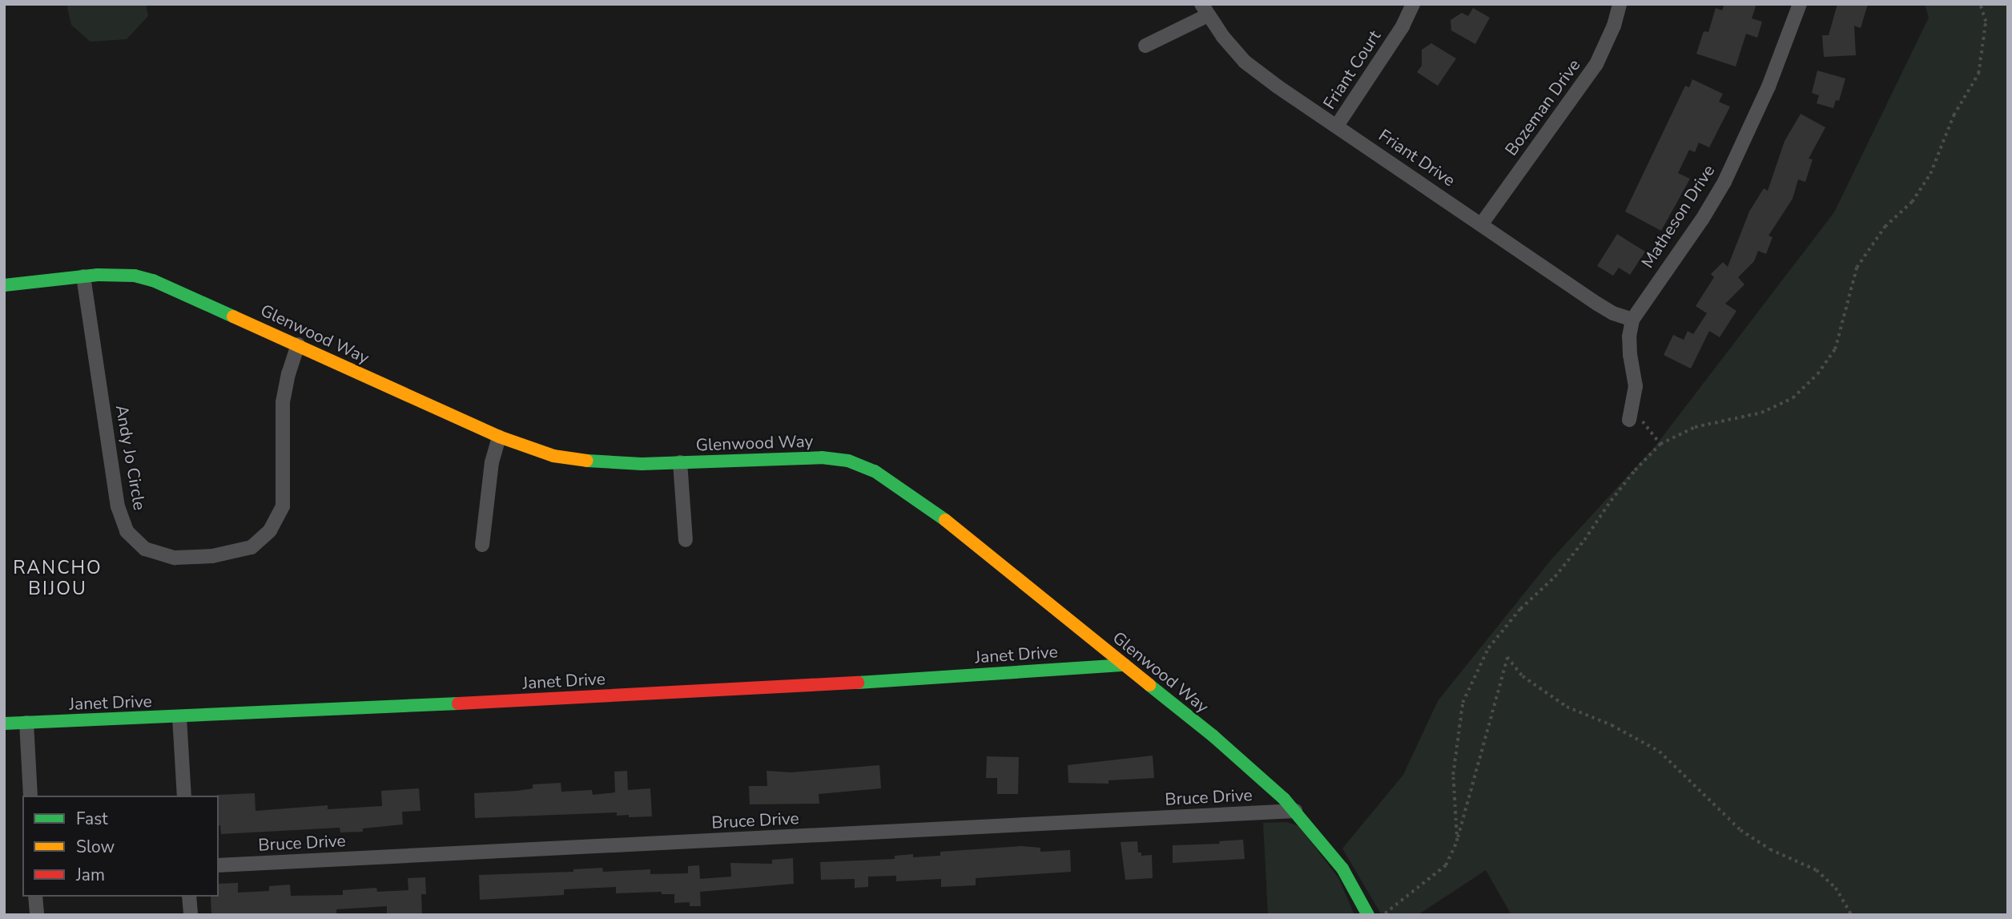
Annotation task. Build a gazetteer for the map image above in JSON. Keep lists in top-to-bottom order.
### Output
{
  "streets": {
    "street": [
      "Friant Court",
      "Bozeman Drive",
      "Friant Drive",
      "Matheson Drive",
      "Glenwood Way",
      "Andy Jo Circle",
      "Janet Drive",
      "Bruce Drive"
    ]
  },
  "crossings": [
    ["Friant Court", "Friant Drive"],
    ["Bozeman Drive", "Friant Drive"],
    ["Friant Drive", "Matheson Drive"],
    ["Glenwood Way", "Andy Jo Circle"],
    ["Glenwood Way", "Janet Drive"],
    ["Glenwood Way", "Bruce Drive"]
  ],
  "districts": ["RANCHO BIJOU"],
  "legend": ["Fast", "Slow", "Jam"]
}
